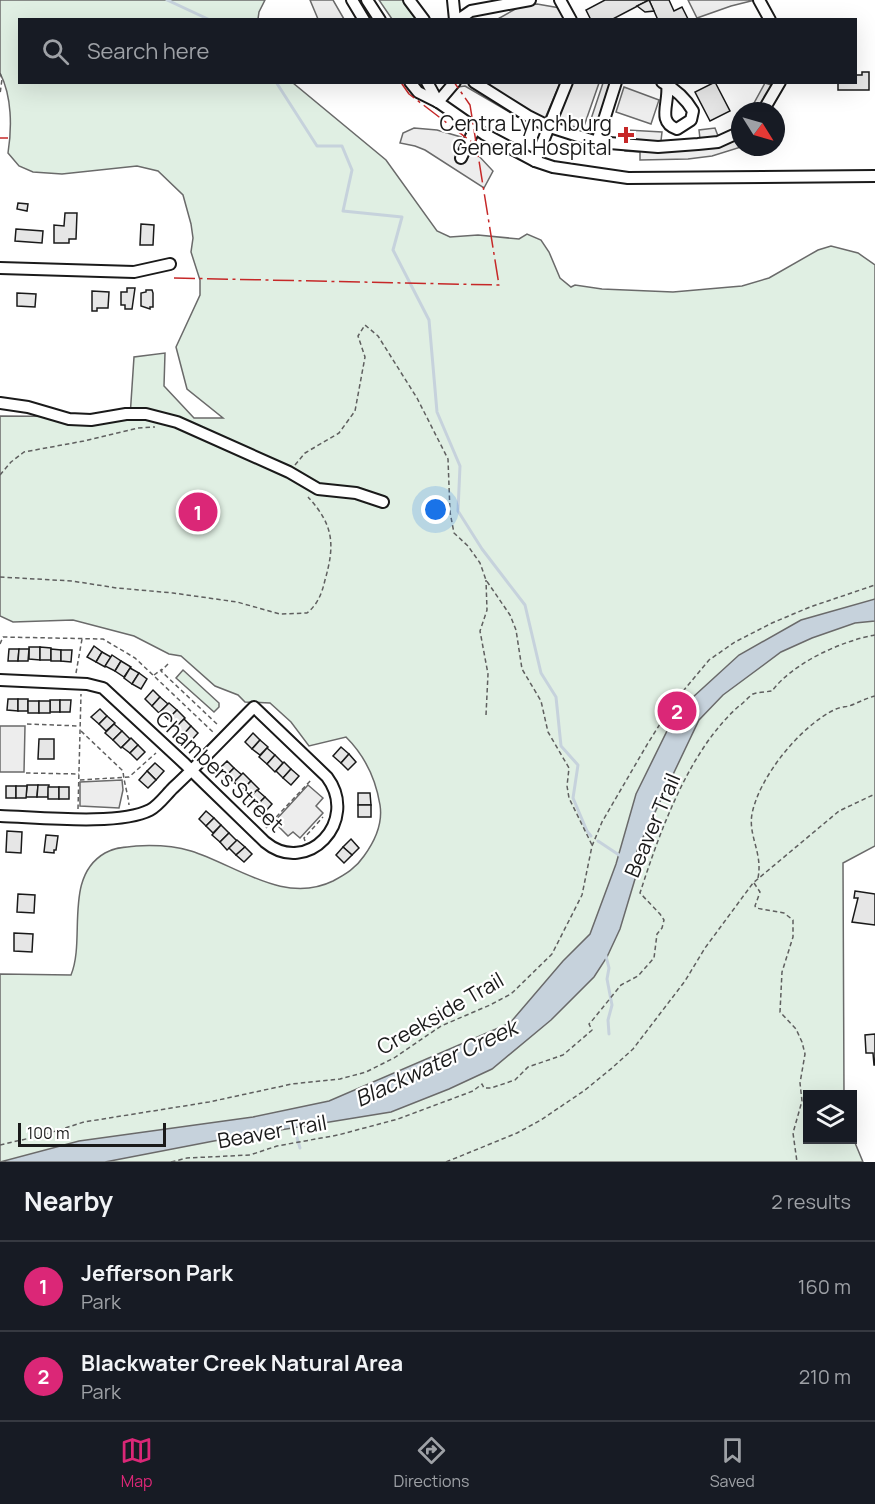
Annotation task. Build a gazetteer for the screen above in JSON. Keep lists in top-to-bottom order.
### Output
{
  "streets": {
    "street": ["Chambers Street"],
    "path": ["Beaver Trail", "Creekside Trail"]
  },
  "water": ["Blackwater Creek"],
  "places": {
    "health": ["Centra Lynchburg General Hospital"]
  },
  "scale_bar": "100 m",
  "north": "bottom right",
  "page": {
    "search": "Search here",
    "pins": ["1", "2"],
    "scale": "100 m",
    "heading": ["Nearby", "2 results"],
    "list": [
      {
        "mark": "1",
        "name": "Jefferson Park",
        "note": "Park",
        "value": "160 m"
      },
      {
        "mark": "2",
        "name": "Blackwater Creek Natural Area",
        "note": "Park",
        "value": "210 m"
      }
    ],
    "nav": ["Map", "Directions", "Saved"]
  }
}
